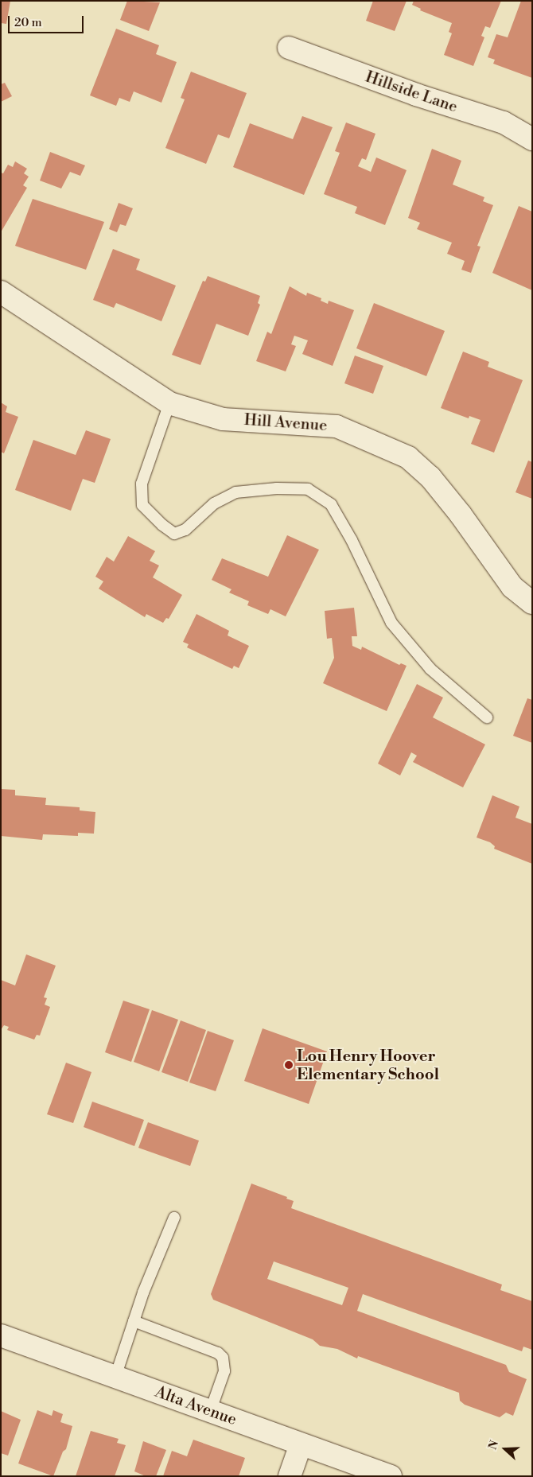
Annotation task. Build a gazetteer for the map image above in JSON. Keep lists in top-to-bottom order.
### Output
{
  "streets": {
    "street": ["Hillside Lane", "Hill Avenue", "Alta Avenue"]
  },
  "places": ["Lou Henry Hoover Elementary School"],
  "scale_bar": "20 m",
  "north": "left"
}
